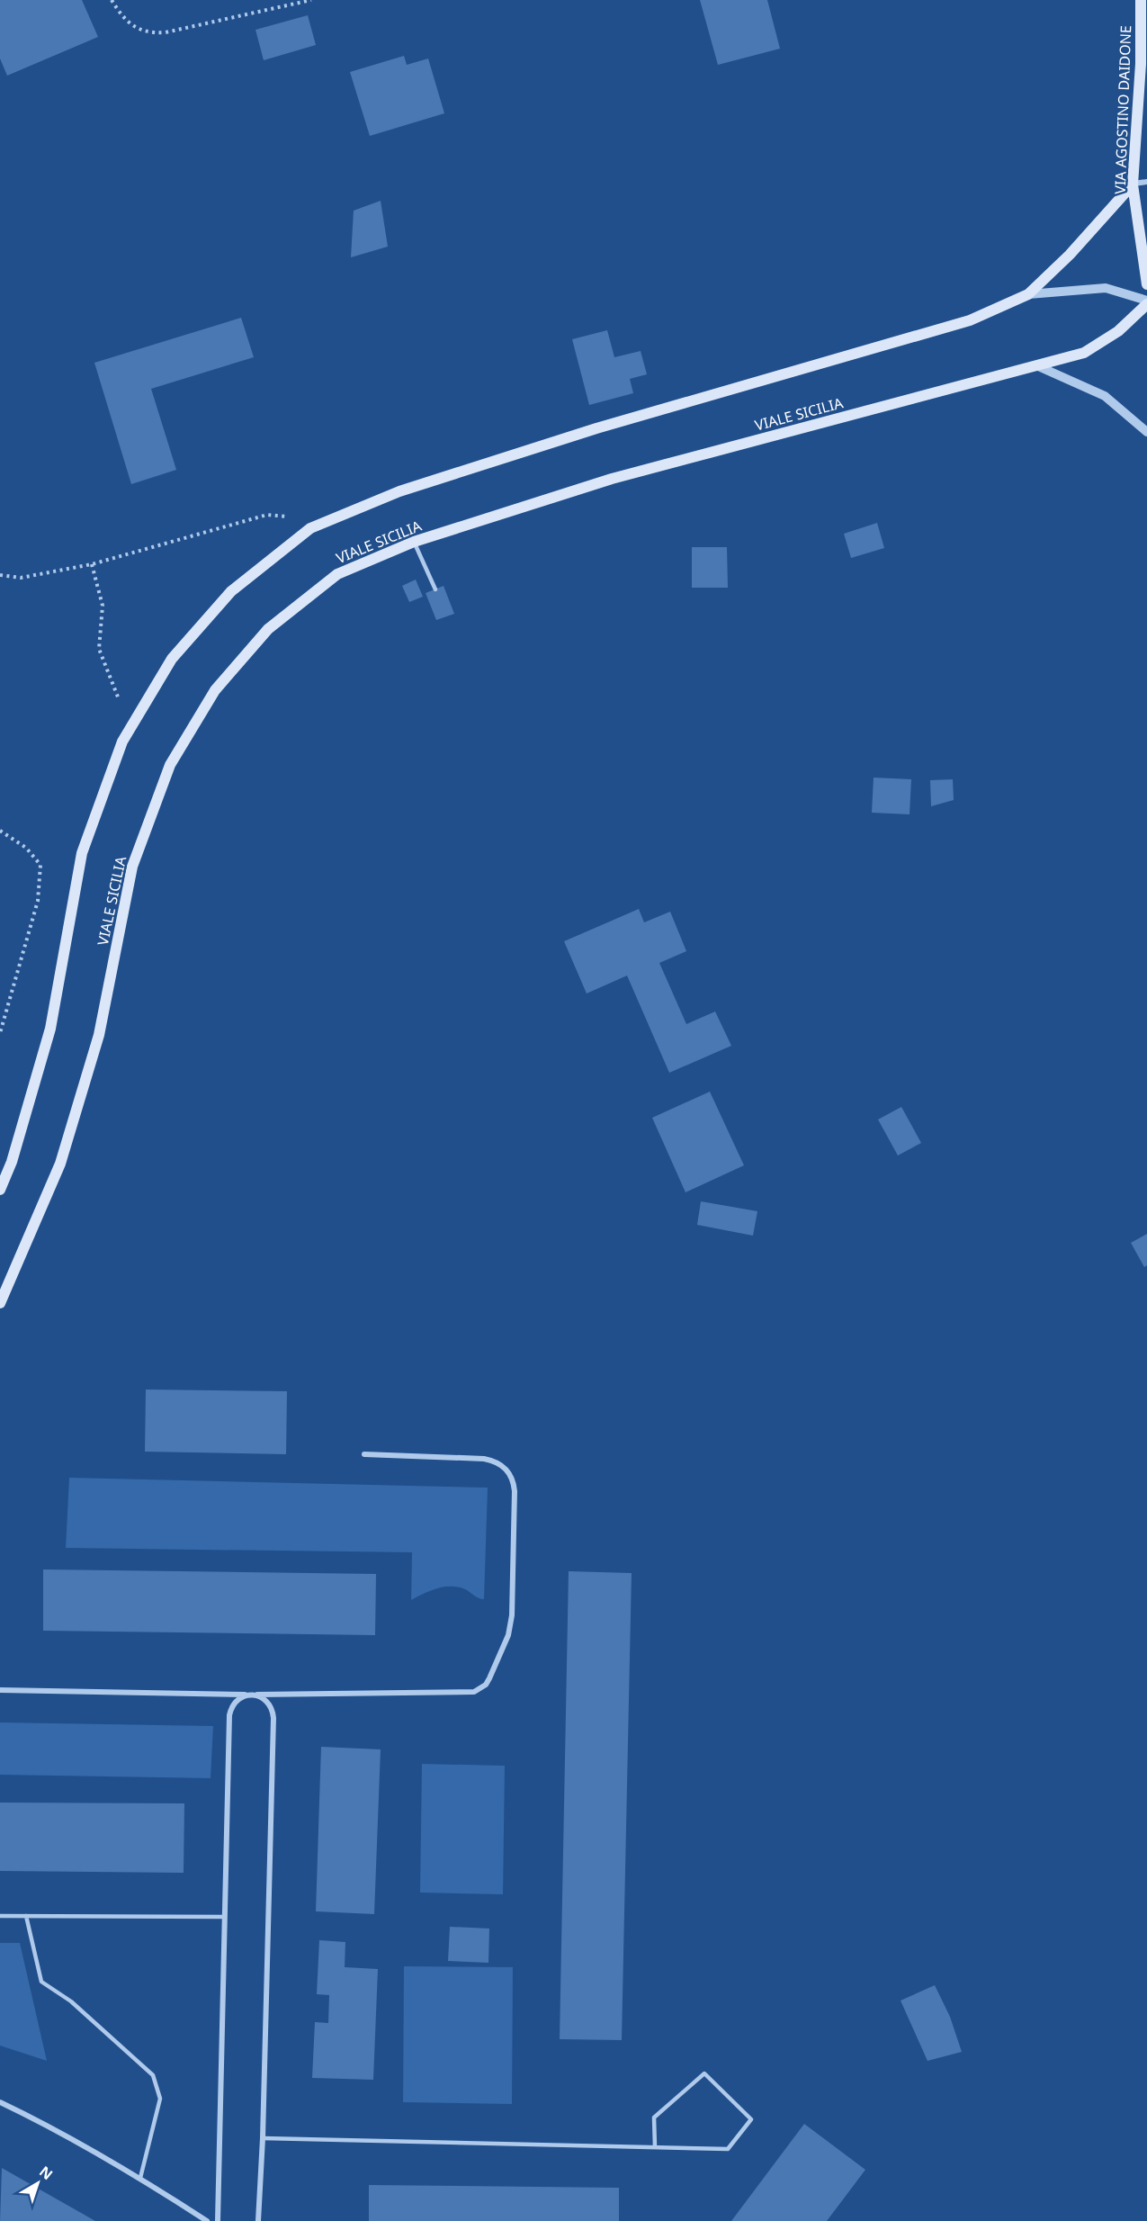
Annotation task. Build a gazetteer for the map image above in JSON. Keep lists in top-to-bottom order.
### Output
{
  "streets": {
    "main road": ["VIA AGOSTINO DAIDONE", "VIALE SICILIA"]
  },
  "north": "top right"
}
